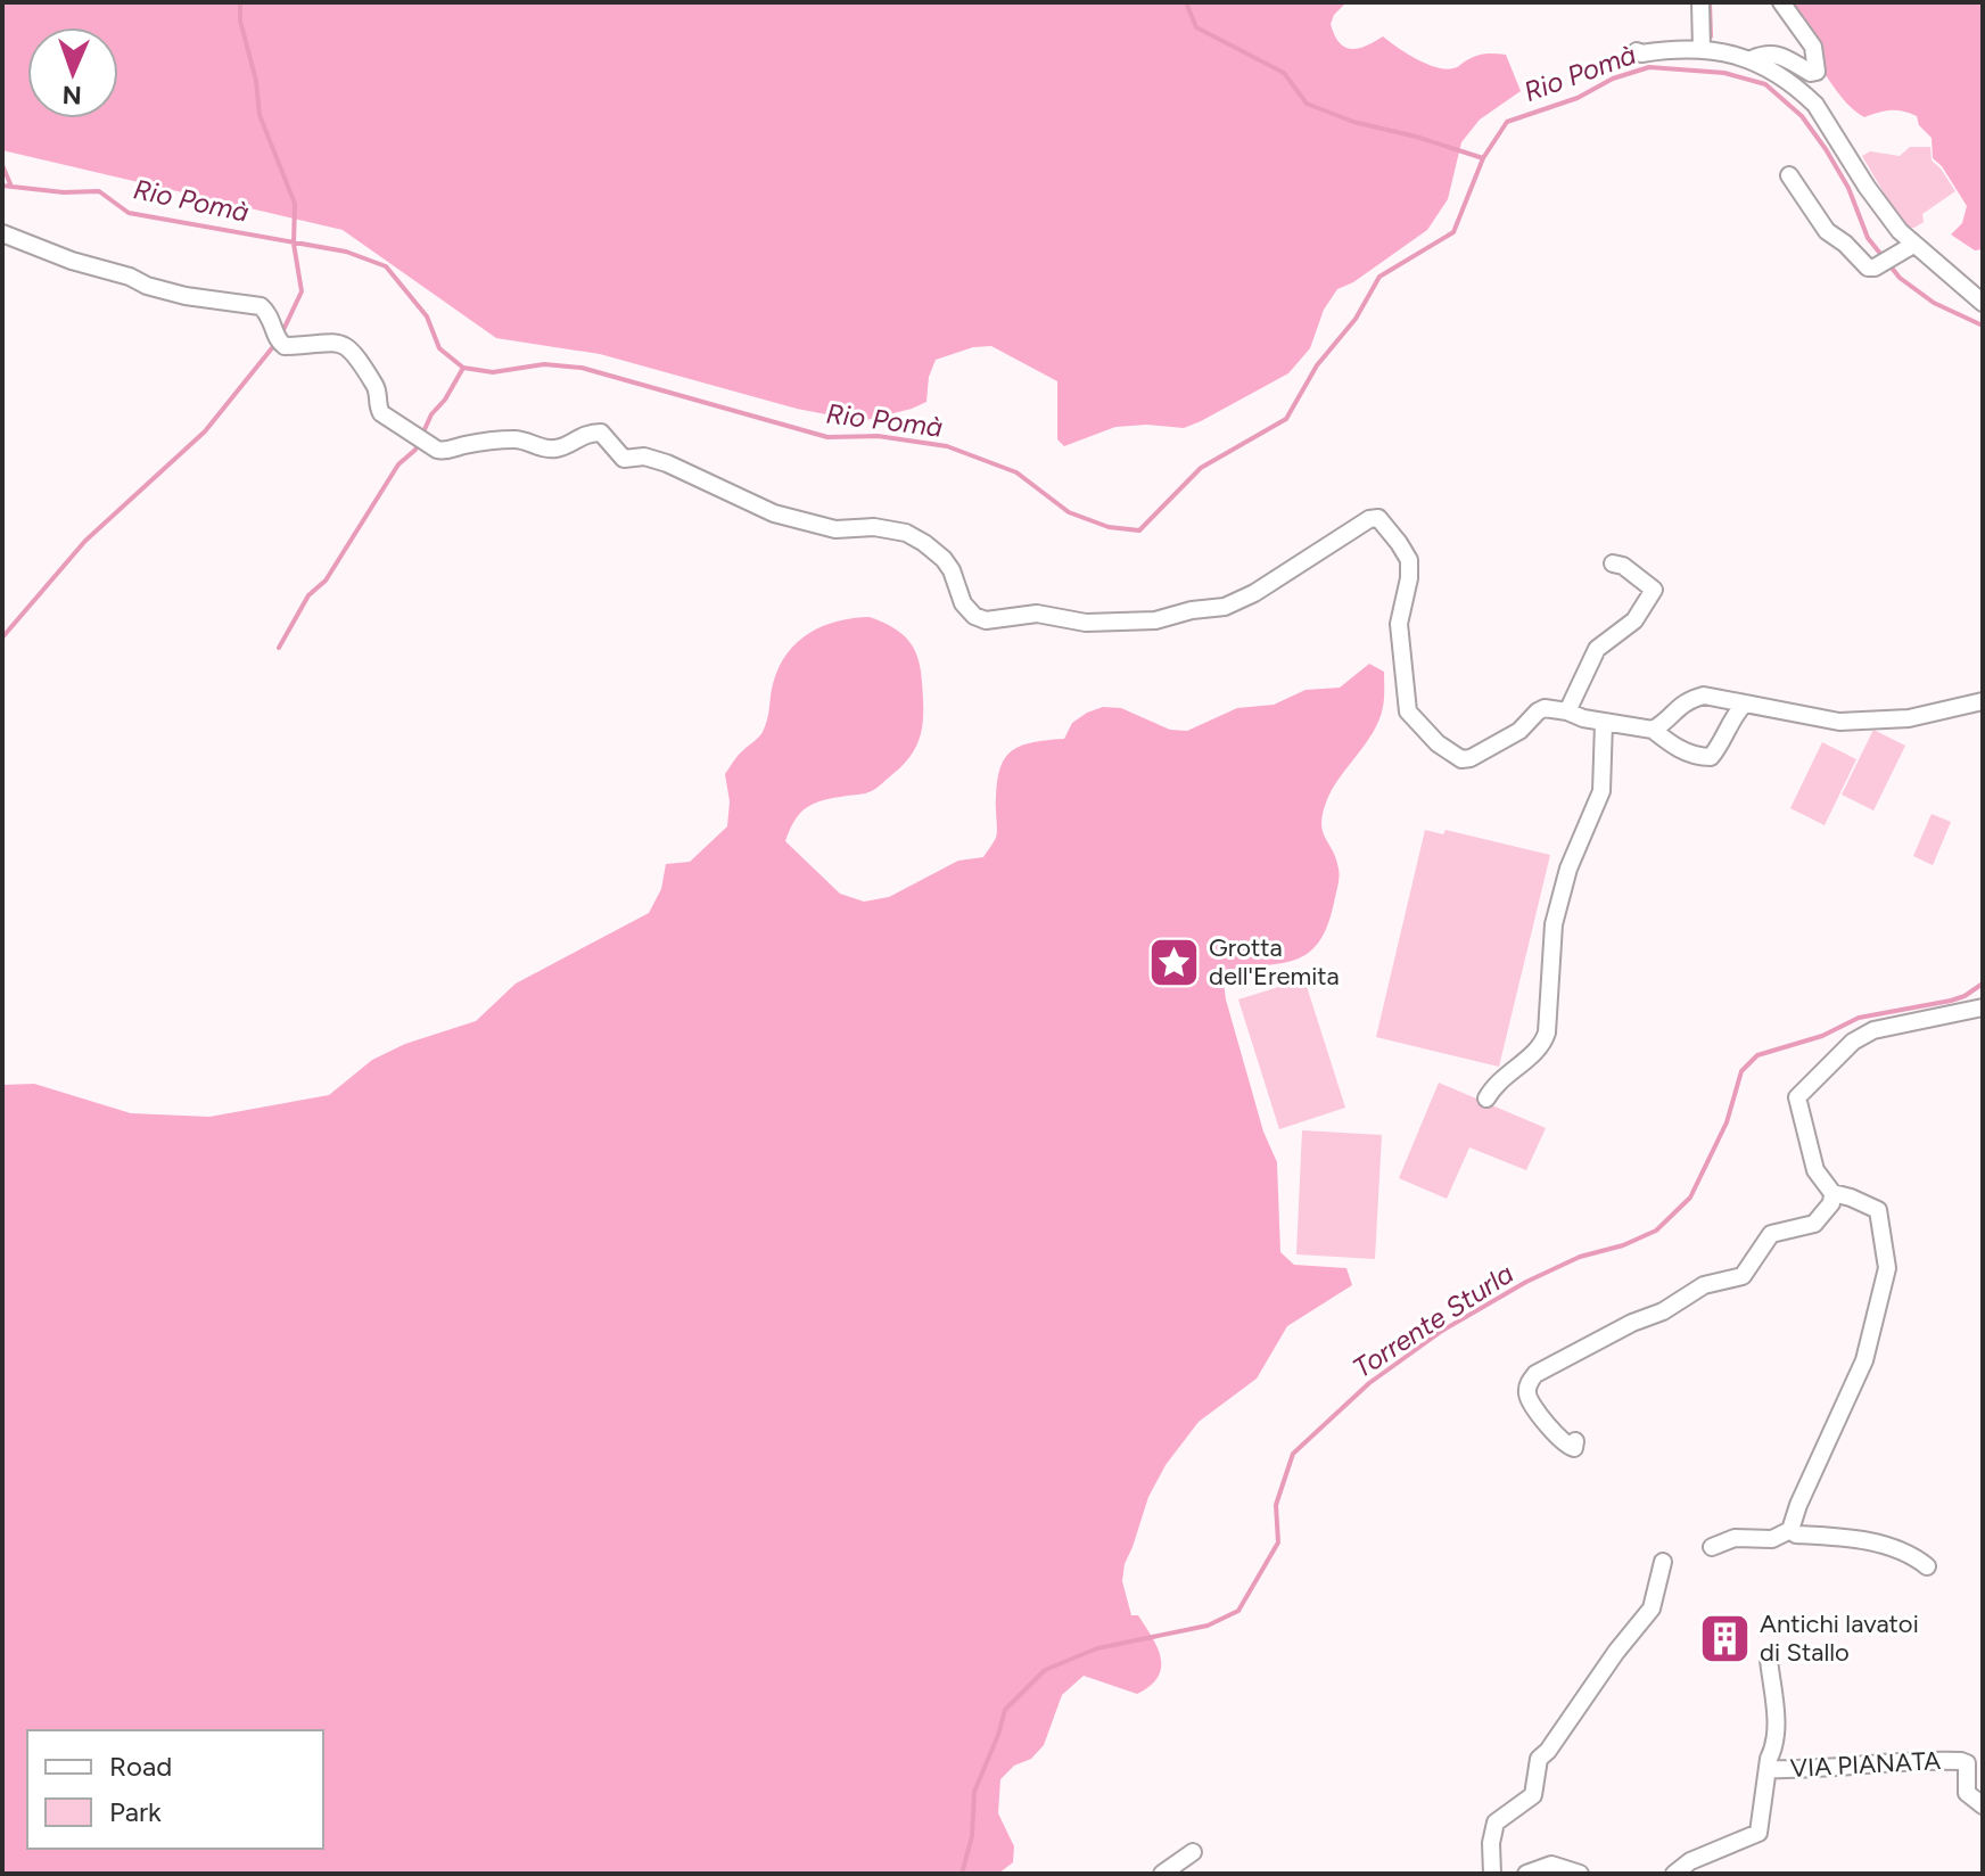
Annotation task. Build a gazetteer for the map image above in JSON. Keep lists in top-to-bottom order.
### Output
{
  "streets": {
    "street": ["VIA PIANATA"]
  },
  "water": ["Rio Pomà", "Torrente Sturla"],
  "places": {
    "place": ["Grotta dell'Eremita"],
    "building": ["Antichi lavatoi di Stallo"]
  },
  "legend": ["Road", "Park"],
  "north": "bottom"
}
